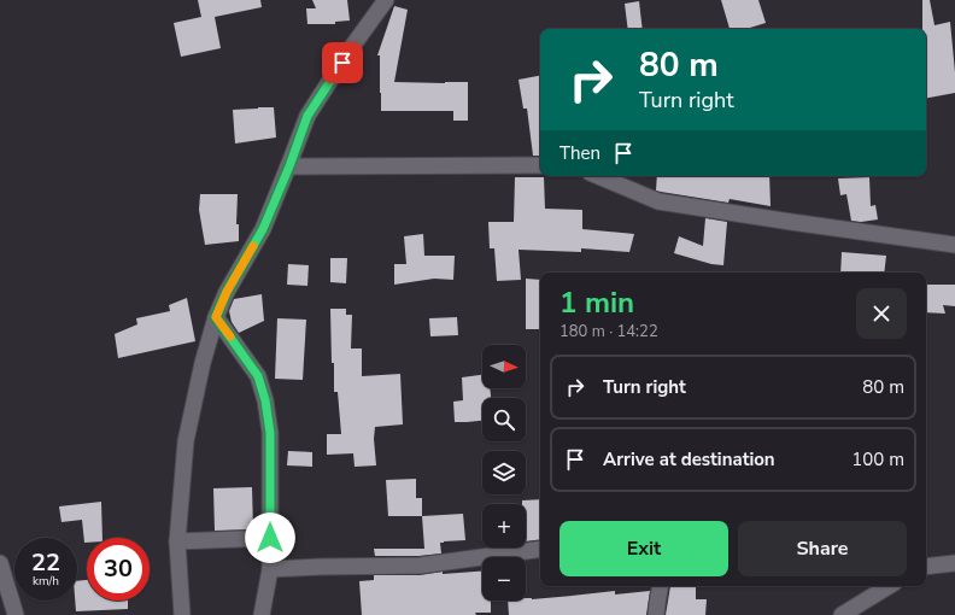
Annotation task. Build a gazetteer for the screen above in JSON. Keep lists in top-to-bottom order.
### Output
{
  "north": "right",
  "page": {
    "turn": ["80 m", "Turn right"],
    "then": "Then",
    "heading": ["1 min", "180 m · 14:22"],
    "map_buttons": ["+", "−"],
    "list": [
      {
        "name": "Turn right",
        "value": "80 m"
      },
      {
        "name": "Arrive at destination",
        "value": "100 m"
      }
    ],
    "buttons": ["Exit", "Share"],
    "speed": "22 km/h",
    "limit": "30"
  }
}
